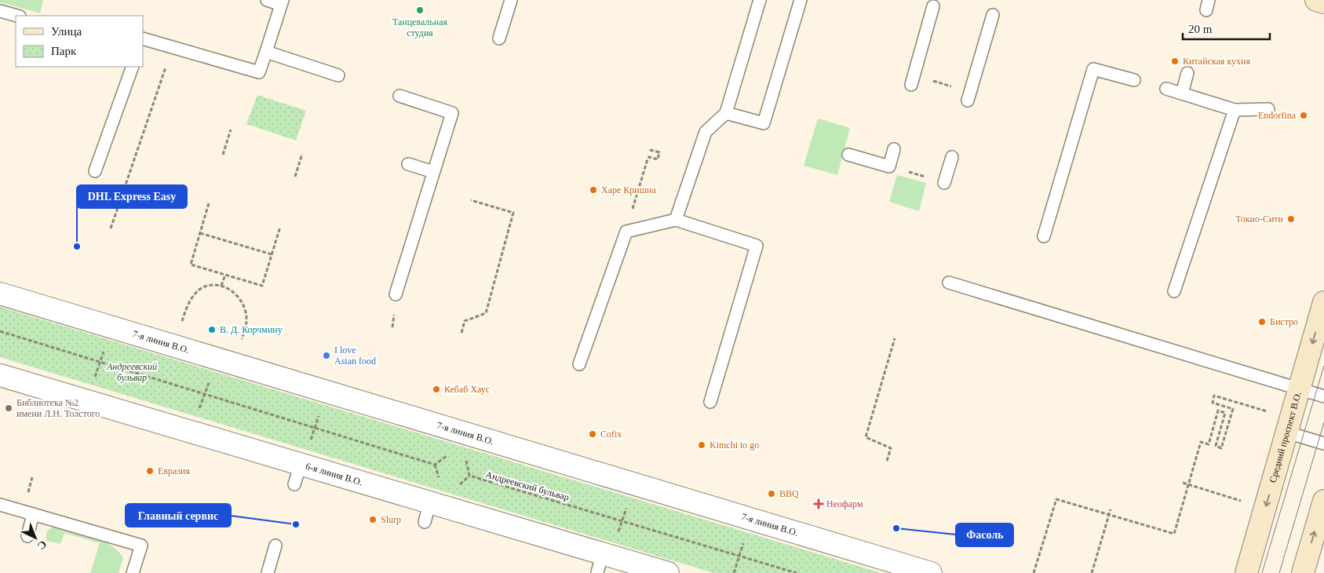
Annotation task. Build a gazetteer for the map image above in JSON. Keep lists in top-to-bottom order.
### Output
{
  "streets": {
    "main road": ["Средний проспект В.О."],
    "street": ["7-я линия В.О.", "6-я линия В.О."],
    "path": ["Андреевский бульвар"]
  },
  "parks": ["Андреевский бульвар"],
  "places": {
    "other": [
      "Танцевальная студия",
      "Китайская кухня",
      "Endorfina",
      "Харе Кришна",
      "Токио-Сити",
      "DHL Express Easy",
      "Бистро",
      "В. Д. Корчмину",
      "I love Asian food",
      "Кебаб Хаус",
      "Библиотека №2 имени Л.Н. Толстого",
      "Cofix",
      "Kimchi to go",
      "Евразия",
      "BBQ",
      "Slurp",
      "Главный сервис",
      "Фасоль"
    ],
    "health": ["Неофарм"]
  },
  "legend": ["Улица", "Парк"],
  "scale_bar": "20 m",
  "north": "bottom right"
}
